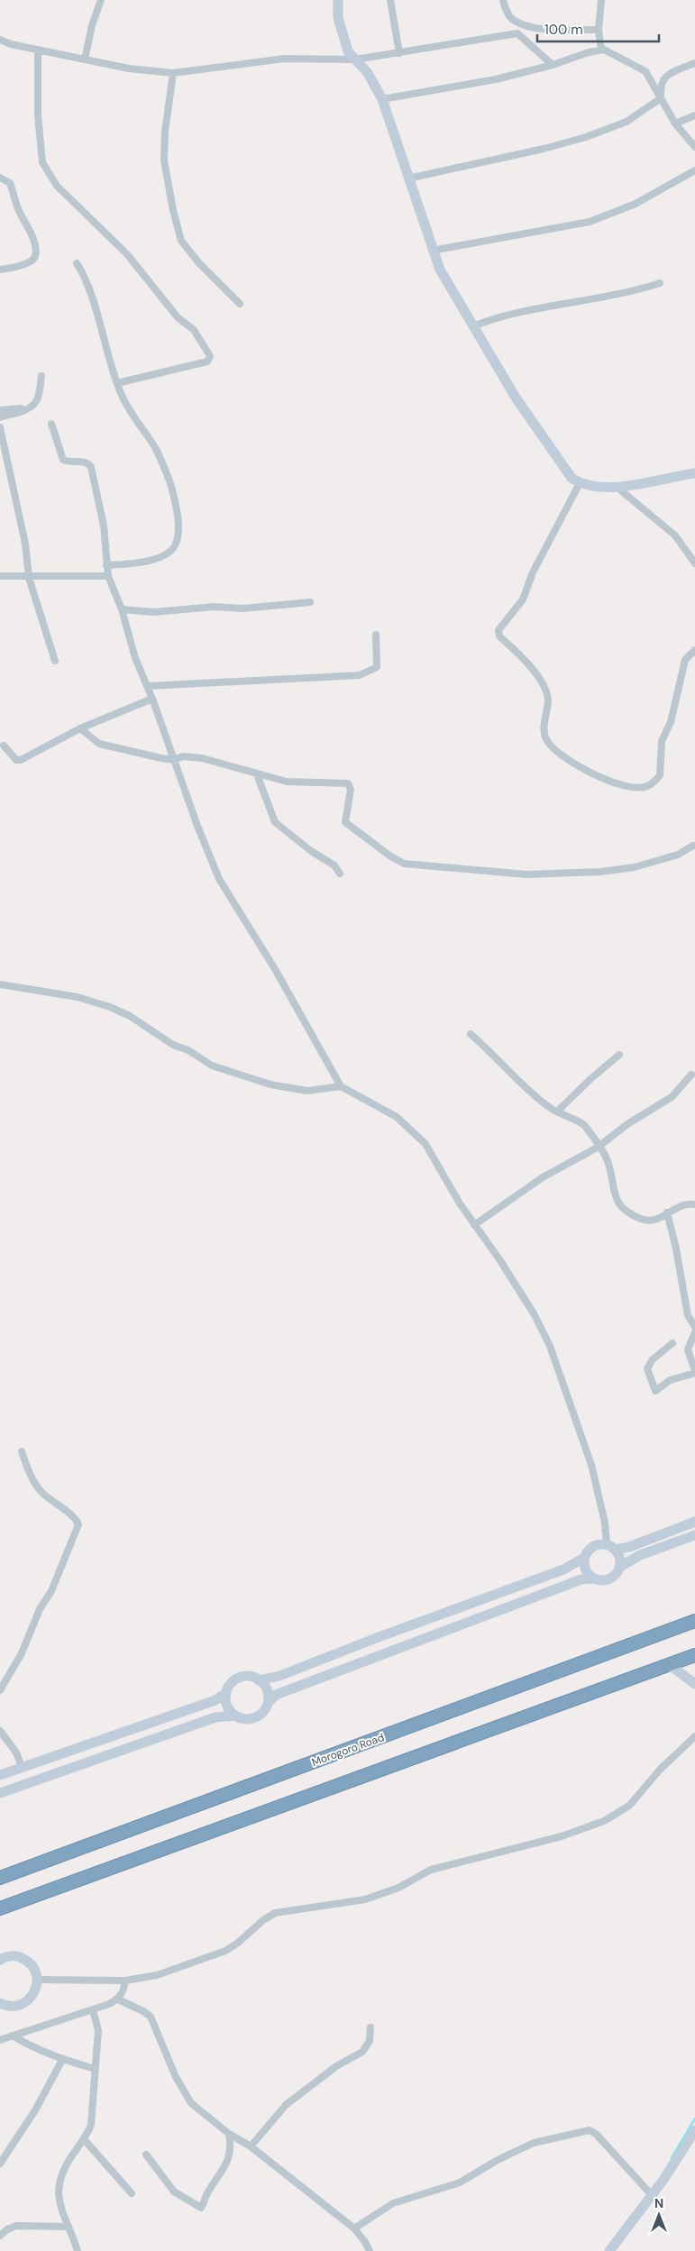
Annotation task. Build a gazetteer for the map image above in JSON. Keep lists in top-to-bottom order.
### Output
{
  "streets": {
    "highway": ["Morogoro Road"]
  },
  "scale_bar": "100 m",
  "north": "top"
}
